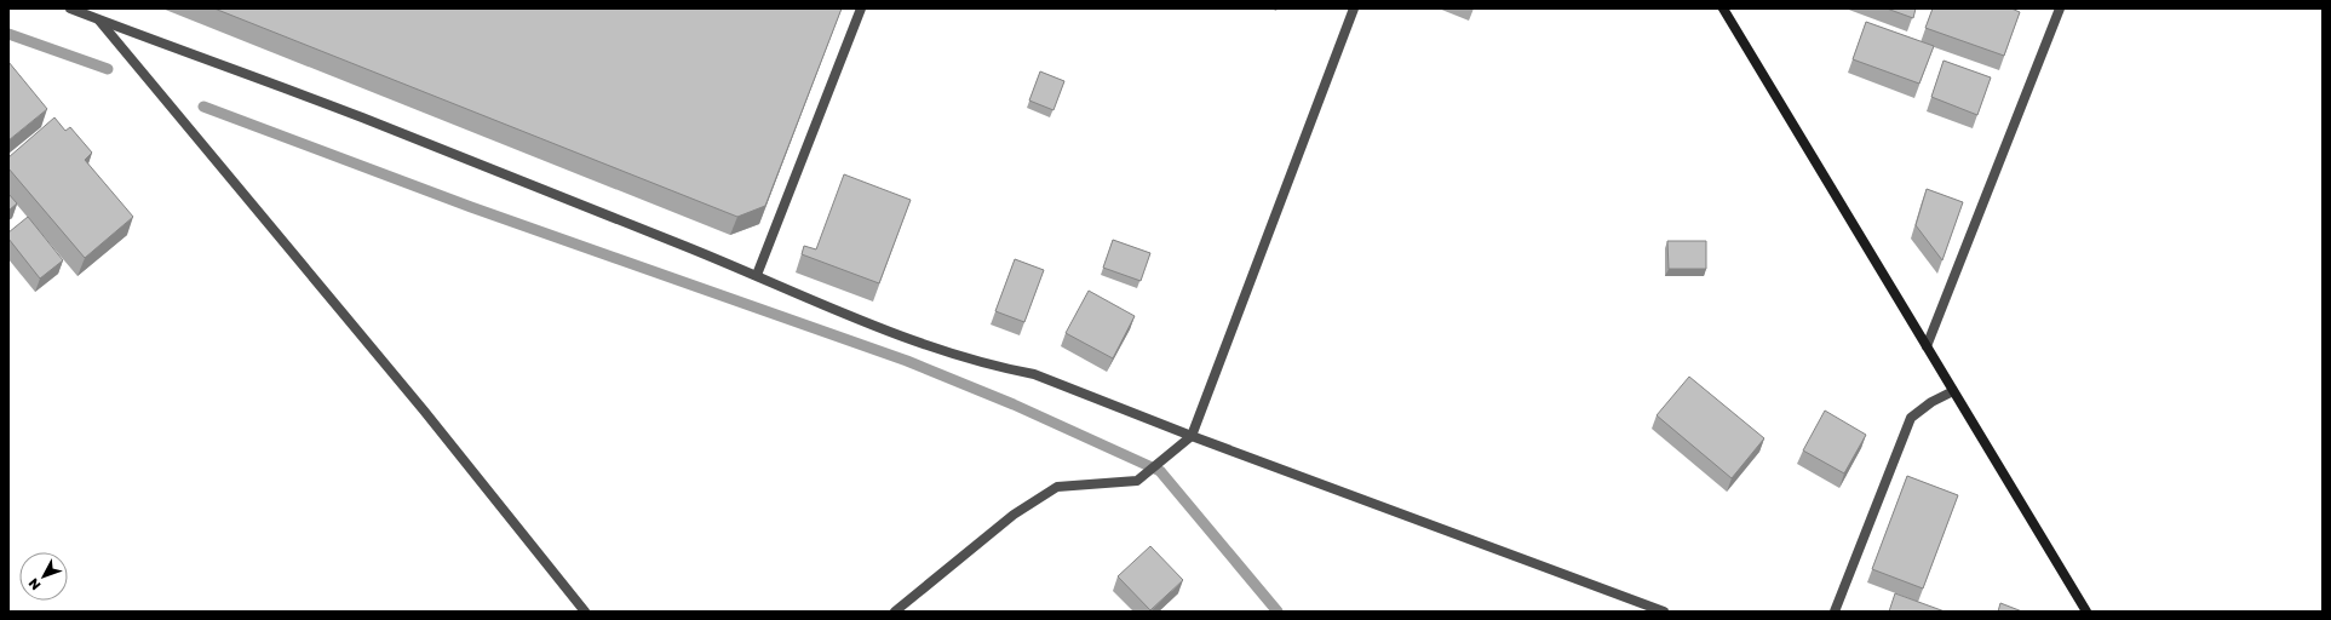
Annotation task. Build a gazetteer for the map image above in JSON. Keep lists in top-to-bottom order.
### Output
{
  "north": "bottom left"
}
